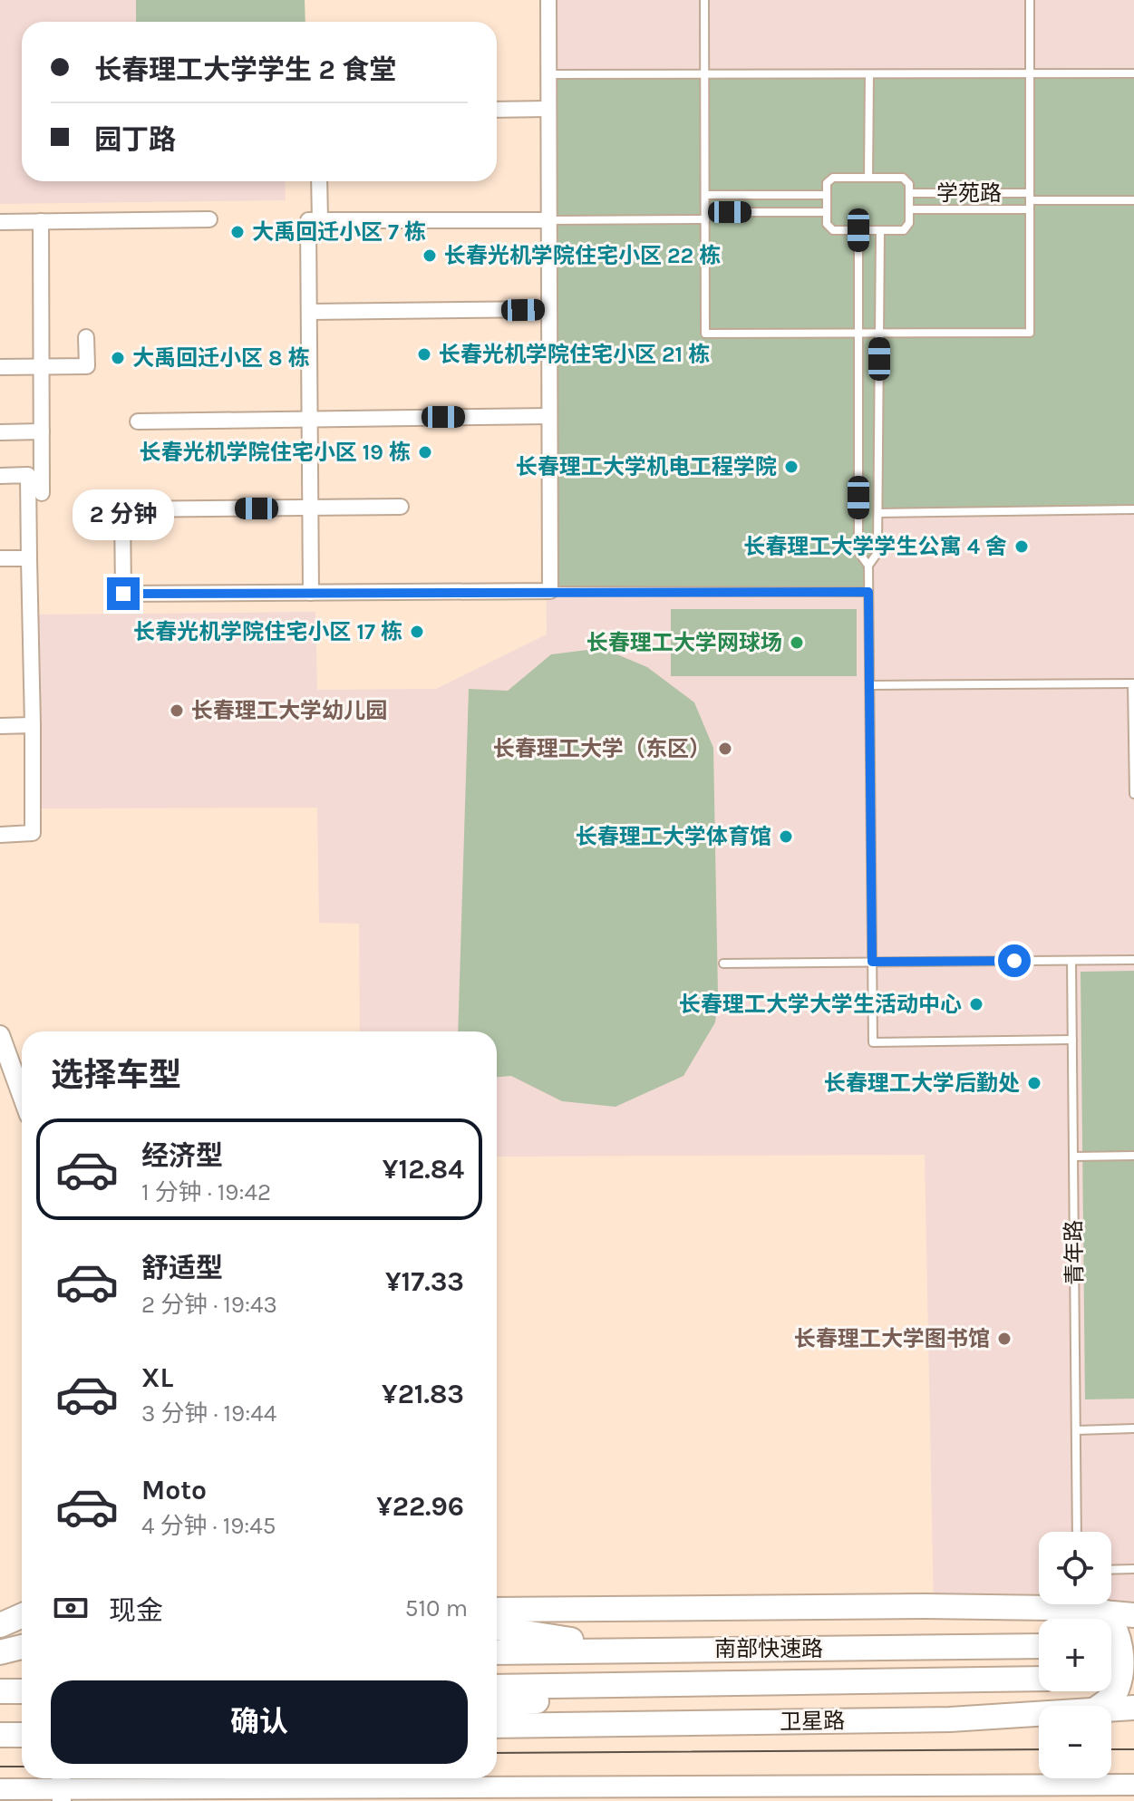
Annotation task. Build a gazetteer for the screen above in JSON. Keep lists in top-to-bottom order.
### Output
{
  "streets": {
    "main road": ["南部快速路", "卫星路"],
    "lane": ["学苑路", "青年路"]
  },
  "places": [
    "大禹回迁小区 7 栋",
    "长春光机学院住宅小区 22 栋",
    "长春光机学院住宅小区 21 栋",
    "大禹回迁小区 8 栋",
    "长春光机学院住宅小区 19 栋",
    "长春理工大学机电工程学院",
    "长春理工大学学生公寓 4 舍",
    "长春光机学院住宅小区 17 栋",
    "长春理工大学网球场",
    "长春理工大学幼儿园",
    "长春理工大学（东区）",
    "长春理工大学体育馆",
    "长春理工大学大学生活动中心",
    "长春理工大学后勤处",
    "长春理工大学图书馆"
  ],
  "page": {
    "banner": ["长春理工大学学生 2 食堂", "园丁路"],
    "bubble": "2 分钟",
    "heading": "选择车型",
    "list": [
      {
        "name": "经济型",
        "note": "1 分钟 · 19:42",
        "value": "¥12.84"
      },
      {
        "name": "舒适型",
        "note": "2 分钟 · 19:43",
        "value": "¥17.33"
      },
      {
        "name": "XL",
        "note": "3 分钟 · 19:44",
        "value": "¥21.83"
      },
      {
        "name": "Moto",
        "note": "4 分钟 · 19:45",
        "value": "¥22.96"
      }
    ],
    "map_buttons": ["+", "−"],
    "pay": ["现金", "510 m"],
    "buttons": "确认"
  }
}
